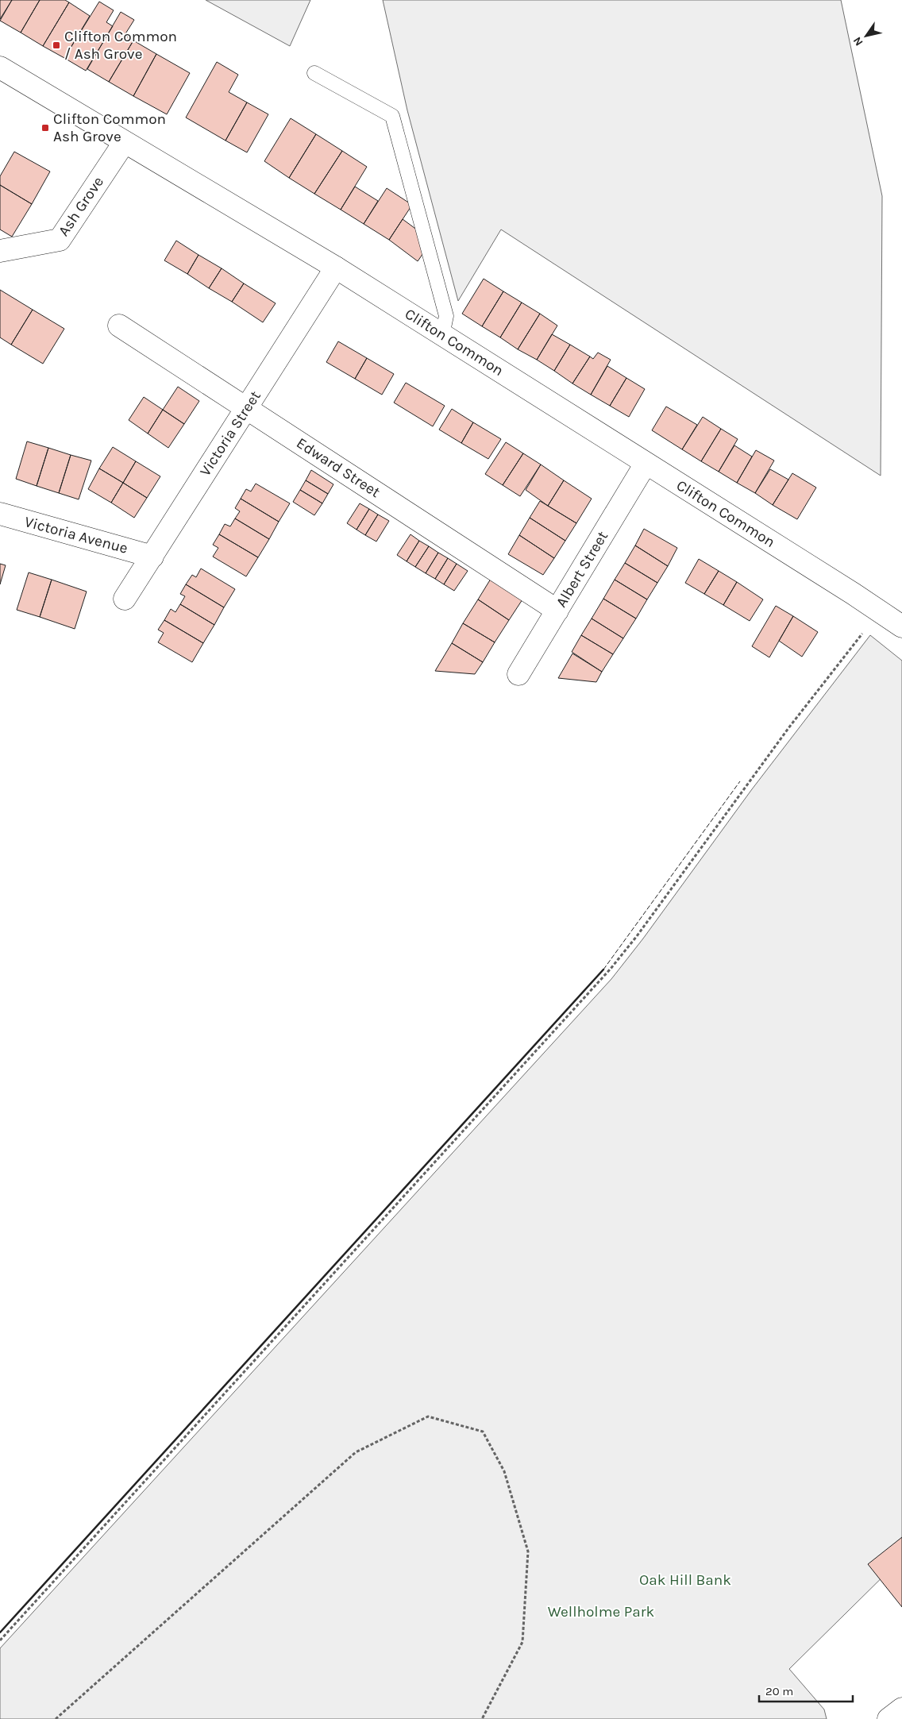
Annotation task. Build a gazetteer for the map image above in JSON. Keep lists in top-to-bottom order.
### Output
{
  "streets": {
    "street": [
      "Ash Grove",
      "Clifton Common",
      "Victoria Street",
      "Edward Street",
      "Victoria Avenue",
      "Albert Street"
    ]
  },
  "crossings": [
    ["Ash Grove", "Clifton Common"],
    ["Clifton Common", "Victoria Street"],
    ["Clifton Common", "Albert Street"],
    ["Victoria Street", "Edward Street"],
    ["Victoria Street", "Victoria Avenue"],
    ["Edward Street", "Albert Street"]
  ],
  "parks": ["Oak Hill Bank", "Wellholme Park"],
  "places": {
    "transit": ["Clifton Common / Ash Grove", "Clifton Common Ash Grove"]
  },
  "scale_bar": "20 m",
  "north": "bottom left"
}
